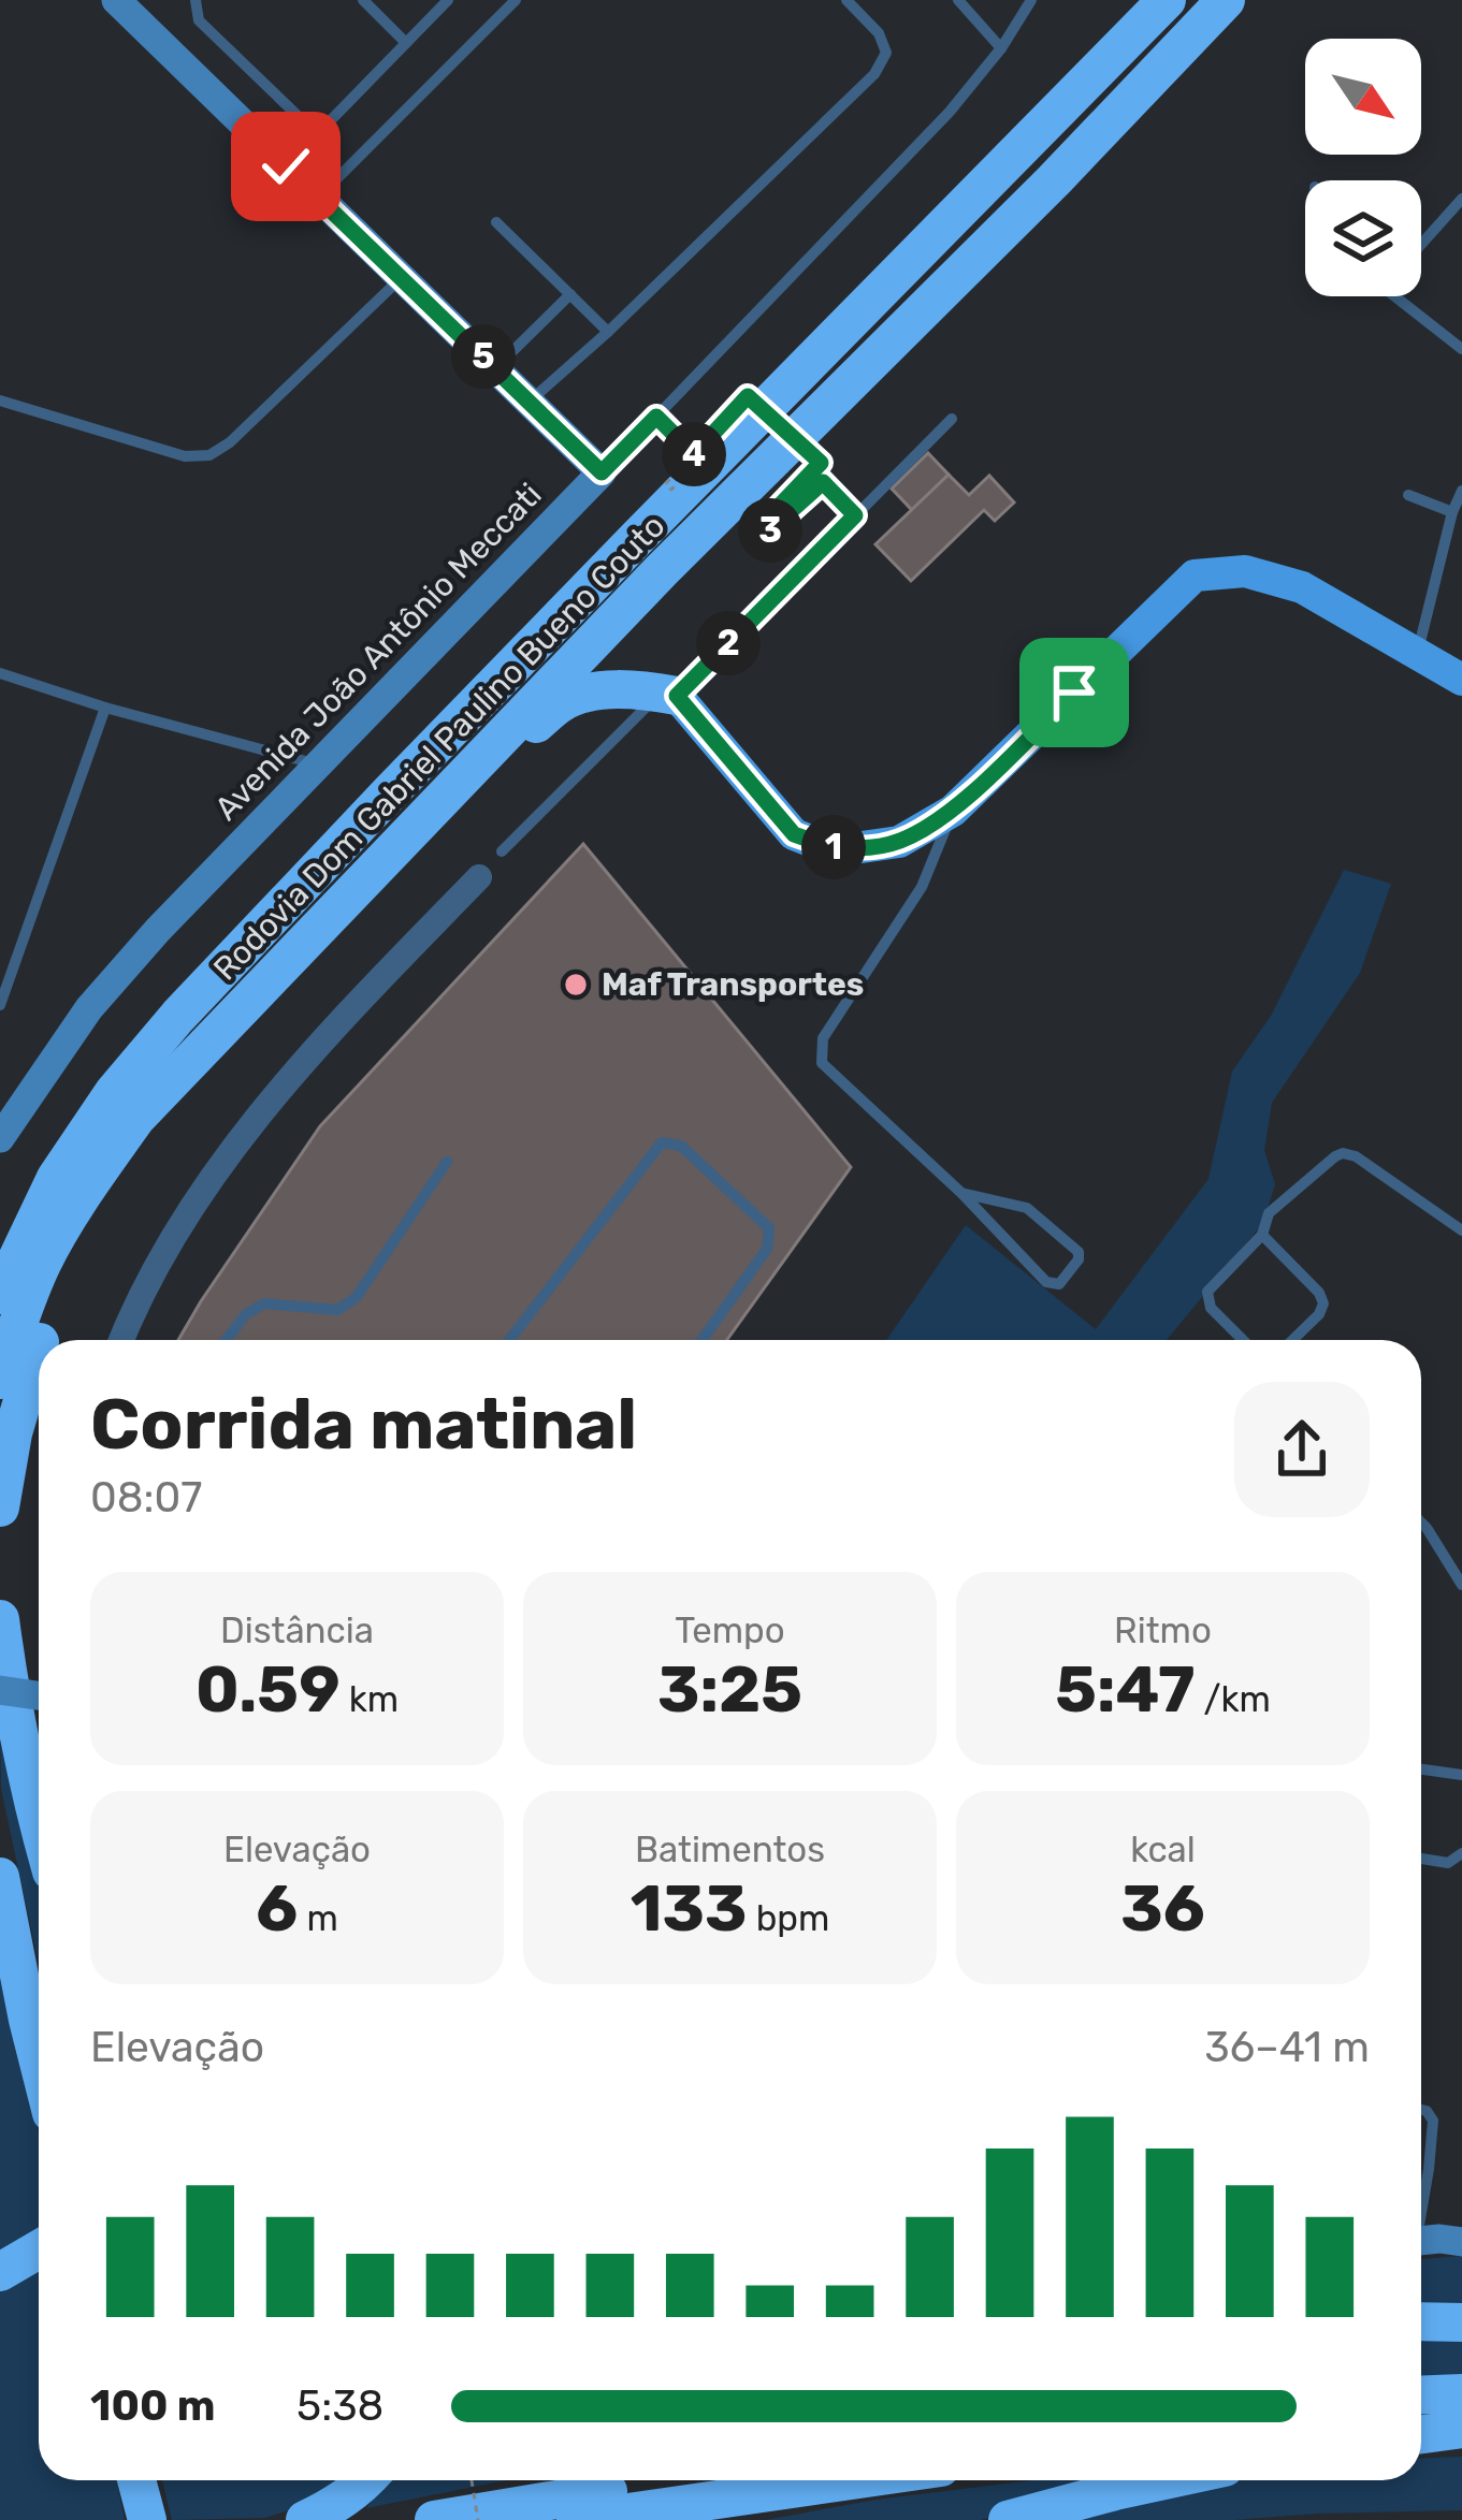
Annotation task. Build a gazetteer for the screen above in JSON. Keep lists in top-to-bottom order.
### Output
{
  "streets": {
    "highway": ["Rodovia Dom Gabriel Paulino Bueno Couto"],
    "main road": ["Avenida João Antônio Meccati"]
  },
  "places": ["Maf Transportes"],
  "north": "bottom right",
  "page": {
    "pins": [
      "5",
      "4",
      "3",
      "2",
      "1"
    ],
    "heading": ["Corrida matinal", "08:07"],
    "stats": [
      ["Distância", "0.59 km"],
      ["Tempo", "3:25"],
      ["Ritmo", "5:47 /km"],
      ["Elevação", "6 m"],
      ["Batimentos", "133 bpm"],
      ["kcal", "36"]
    ],
    "chart": ["Elevação", "36–41 m"],
    "list": [
      {
        "name": "100 m",
        "note": "5:38"
      }
    ]
  }
}
